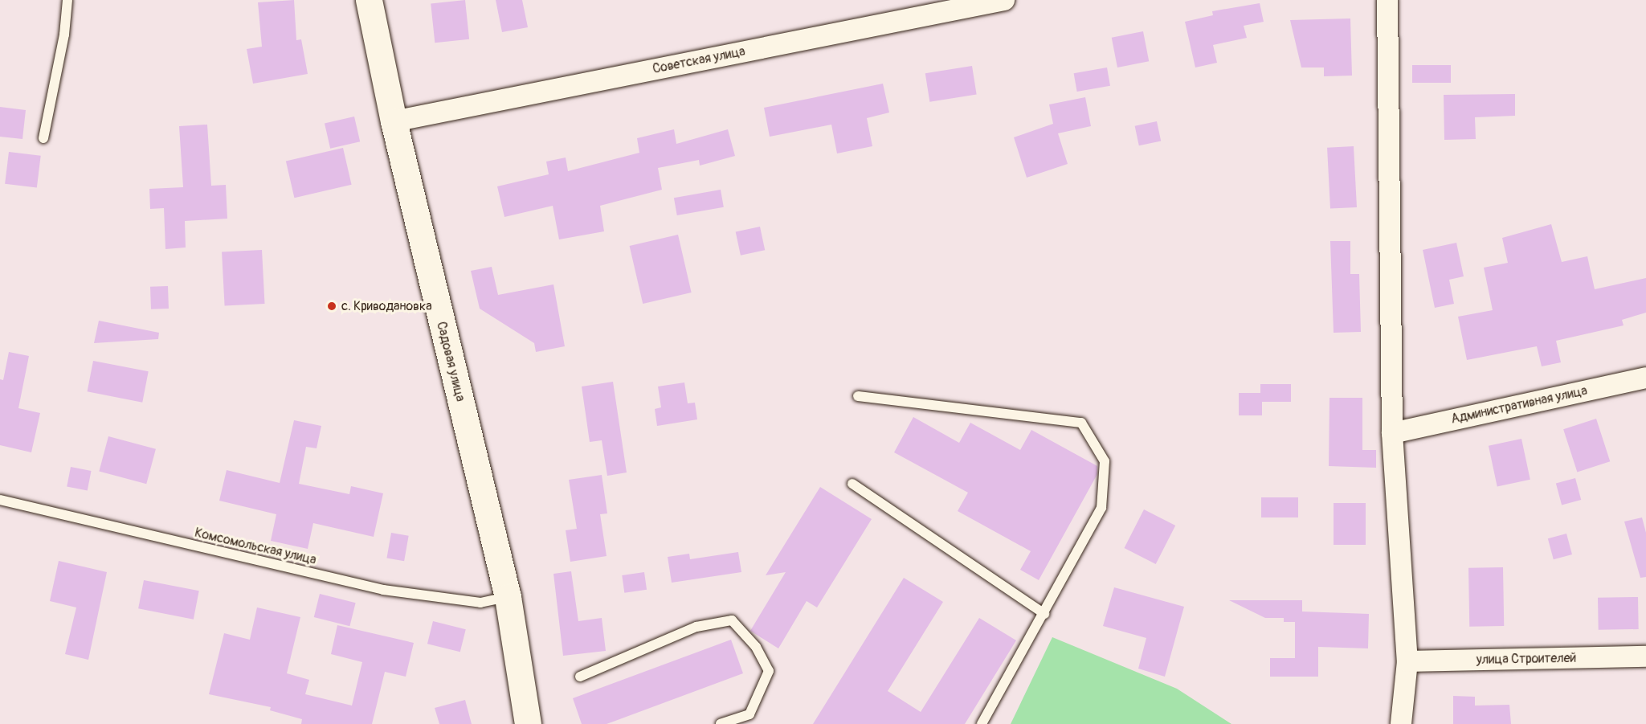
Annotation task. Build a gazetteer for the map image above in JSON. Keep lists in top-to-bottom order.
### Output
{
  "streets": {
    "street": [
      "Советская улица",
      "Садовая улица",
      "Административная улица",
      "улица Строителей"
    ],
    "lane": ["Комсомольская улица"]
  },
  "crossings": [
    ["Советская улица", "Садовая улица"],
    ["Садовая улица", "Комсомольская улица"]
  ],
  "places": ["с. Криводановка"]
}
